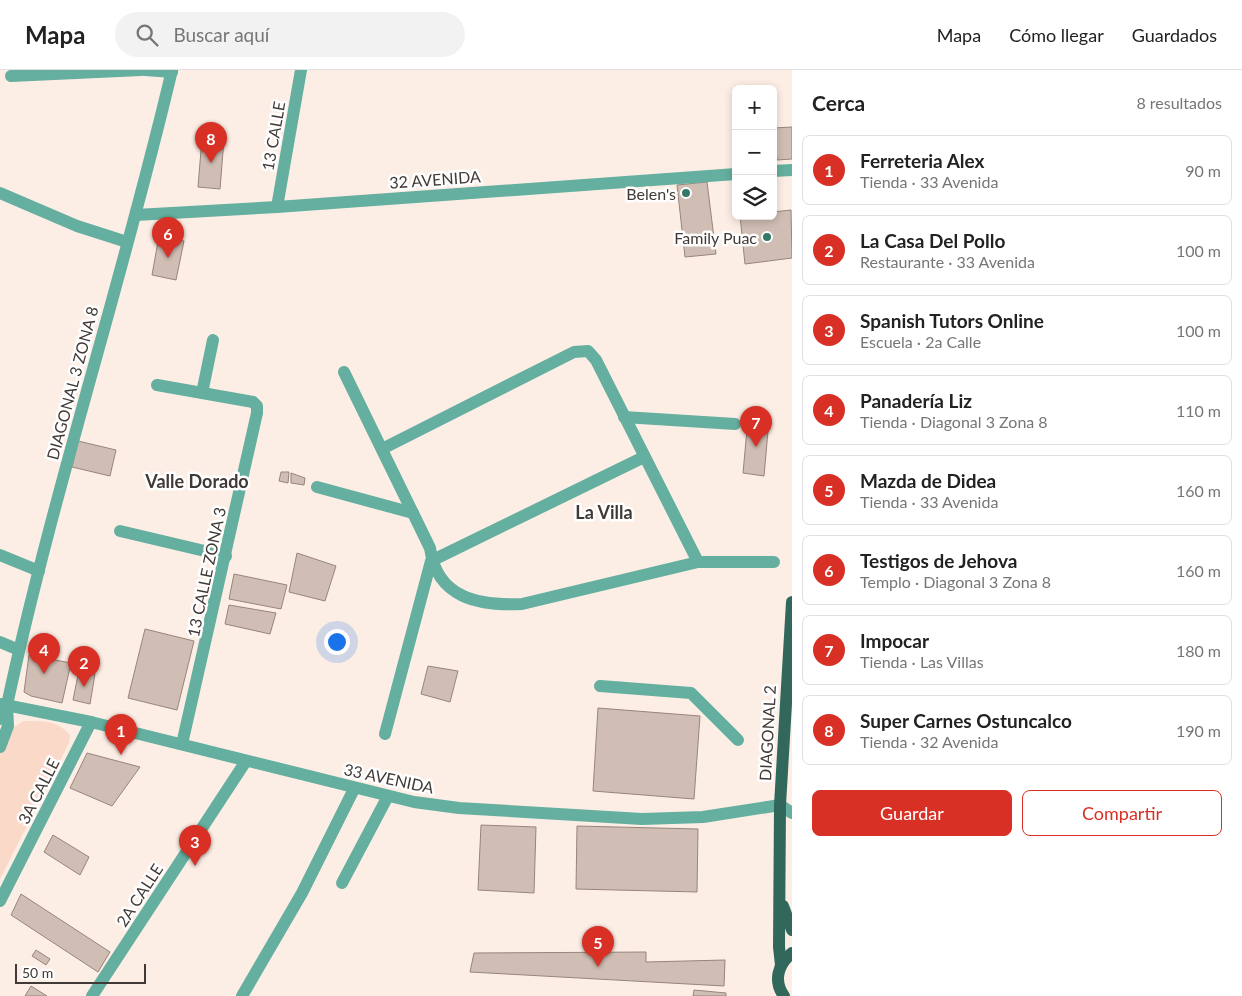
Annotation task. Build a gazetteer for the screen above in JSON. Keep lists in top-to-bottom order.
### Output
{
  "streets": {
    "main road": ["DIAGONAL 2"],
    "street": [
      "13 CALLE",
      "32 AVENIDA",
      "DIAGONAL 3 ZONA 8",
      "13 CALLE ZONA 3",
      "33 AVENIDA",
      "3A CALLE",
      "2A CALLE"
    ]
  },
  "crossings": [
    ["13 CALLE", "32 AVENIDA"],
    ["32 AVENIDA", "DIAGONAL 3 ZONA 8"],
    ["DIAGONAL 3 ZONA 8", "33 AVENIDA"],
    ["13 CALLE ZONA 3", "33 AVENIDA"],
    ["DIAGONAL 2", "33 AVENIDA"],
    ["33 AVENIDA", "3A CALLE"],
    ["33 AVENIDA", "2A CALLE"]
  ],
  "districts": ["Valle Dorado", "La Villa"],
  "places": ["Belen's", "Family Puac"],
  "scale_bar": "50 m",
  "page": {
    "header": "Mapa",
    "search": "Buscar aquí",
    "nav": ["Mapa", "Cómo llegar", "Guardados"],
    "heading": ["Cerca", "8 resultados"],
    "map_buttons": ["+", "−"],
    "pins": [
      "8",
      "6",
      "7",
      "4",
      "2",
      "1",
      "3",
      "5"
    ],
    "list": [
      {
        "mark": "1",
        "name": "Ferreteria Alex",
        "note": "Tienda · 33 Avenida",
        "value": "90 m"
      },
      {
        "mark": "2",
        "name": "La Casa Del Pollo",
        "note": "Restaurante · 33 Avenida",
        "value": "100 m"
      },
      {
        "mark": "3",
        "name": "Spanish Tutors Online",
        "note": "Escuela · 2a Calle",
        "value": "100 m"
      },
      {
        "mark": "4",
        "name": "Panadería Liz",
        "note": "Tienda · Diagonal 3 Zona 8",
        "value": "110 m"
      },
      {
        "mark": "5",
        "name": "Mazda de Didea",
        "note": "Tienda · 33 Avenida",
        "value": "160 m"
      },
      {
        "mark": "6",
        "name": "Testigos de Jehova",
        "note": "Templo · Diagonal 3 Zona 8",
        "value": "160 m"
      },
      {
        "mark": "7",
        "name": "Impocar",
        "note": "Tienda · Las Villas",
        "value": "180 m"
      },
      {
        "mark": "8",
        "name": "Super Carnes Ostuncalco",
        "note": "Tienda · 32 Avenida",
        "value": "190 m"
      }
    ],
    "buttons": ["Guardar", "Compartir"],
    "scale": "50 m"
  }
}
